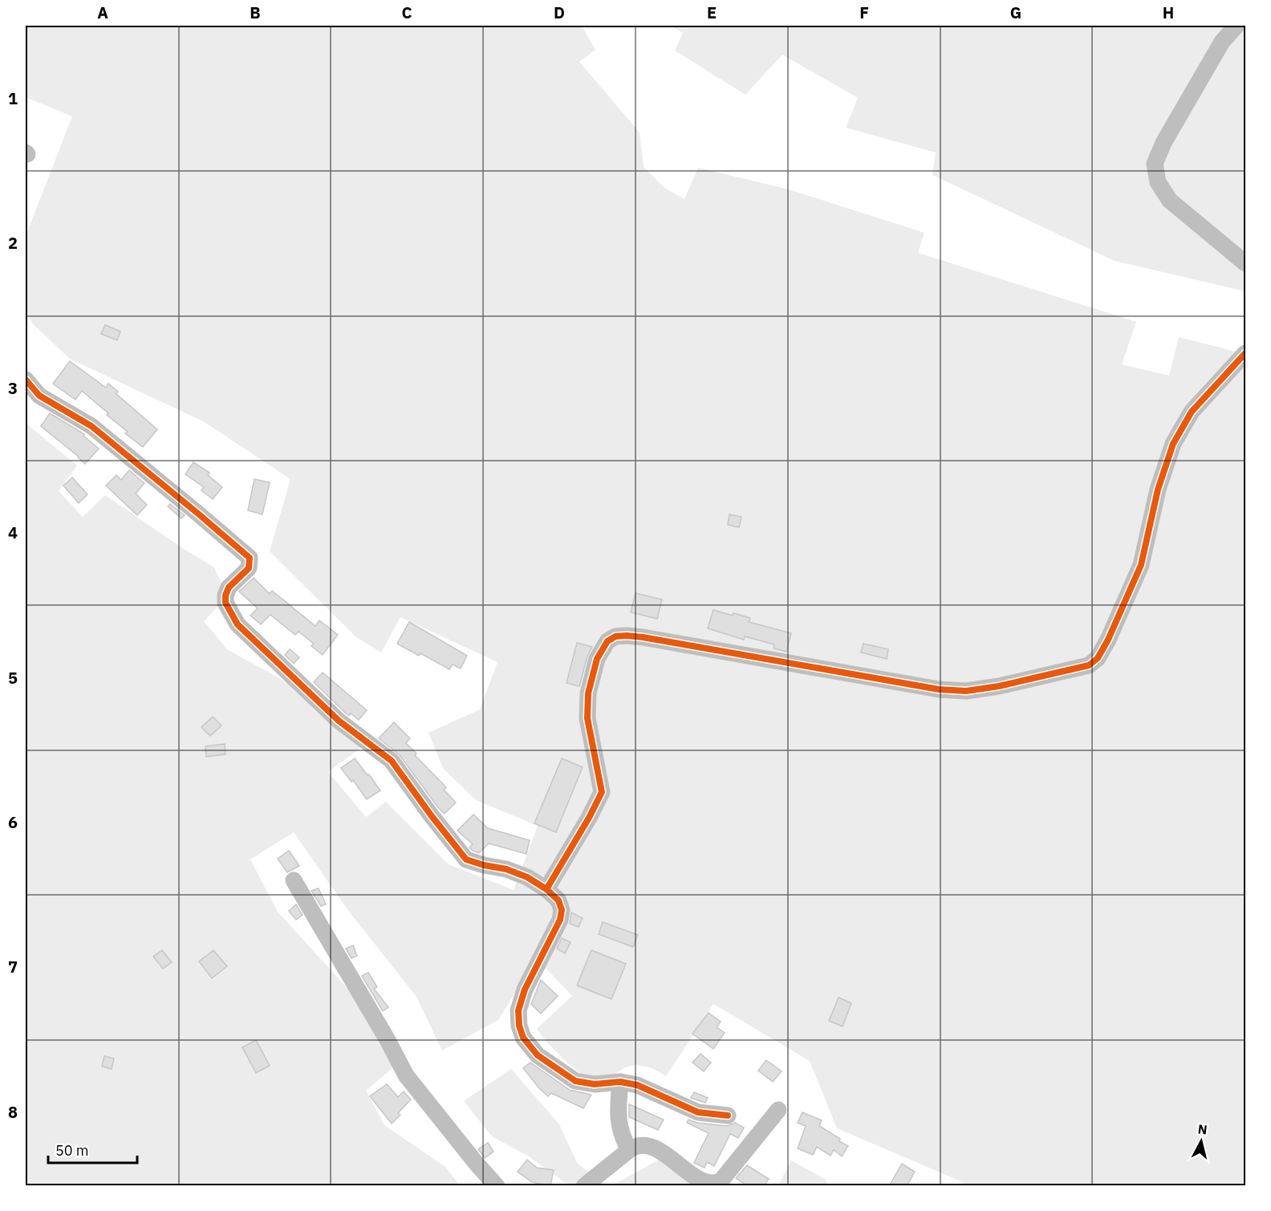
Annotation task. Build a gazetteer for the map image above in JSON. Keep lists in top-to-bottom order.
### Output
{
  "scale_bar": "50 m",
  "north": "top",
  "grid": {
    "columns": [
      "A",
      "B",
      "C",
      "D",
      "E",
      "F",
      "G",
      "H"
    ],
    "rows": [
      "1",
      "2",
      "3",
      "4",
      "5",
      "6",
      "7",
      "8"
    ]
  }
}
